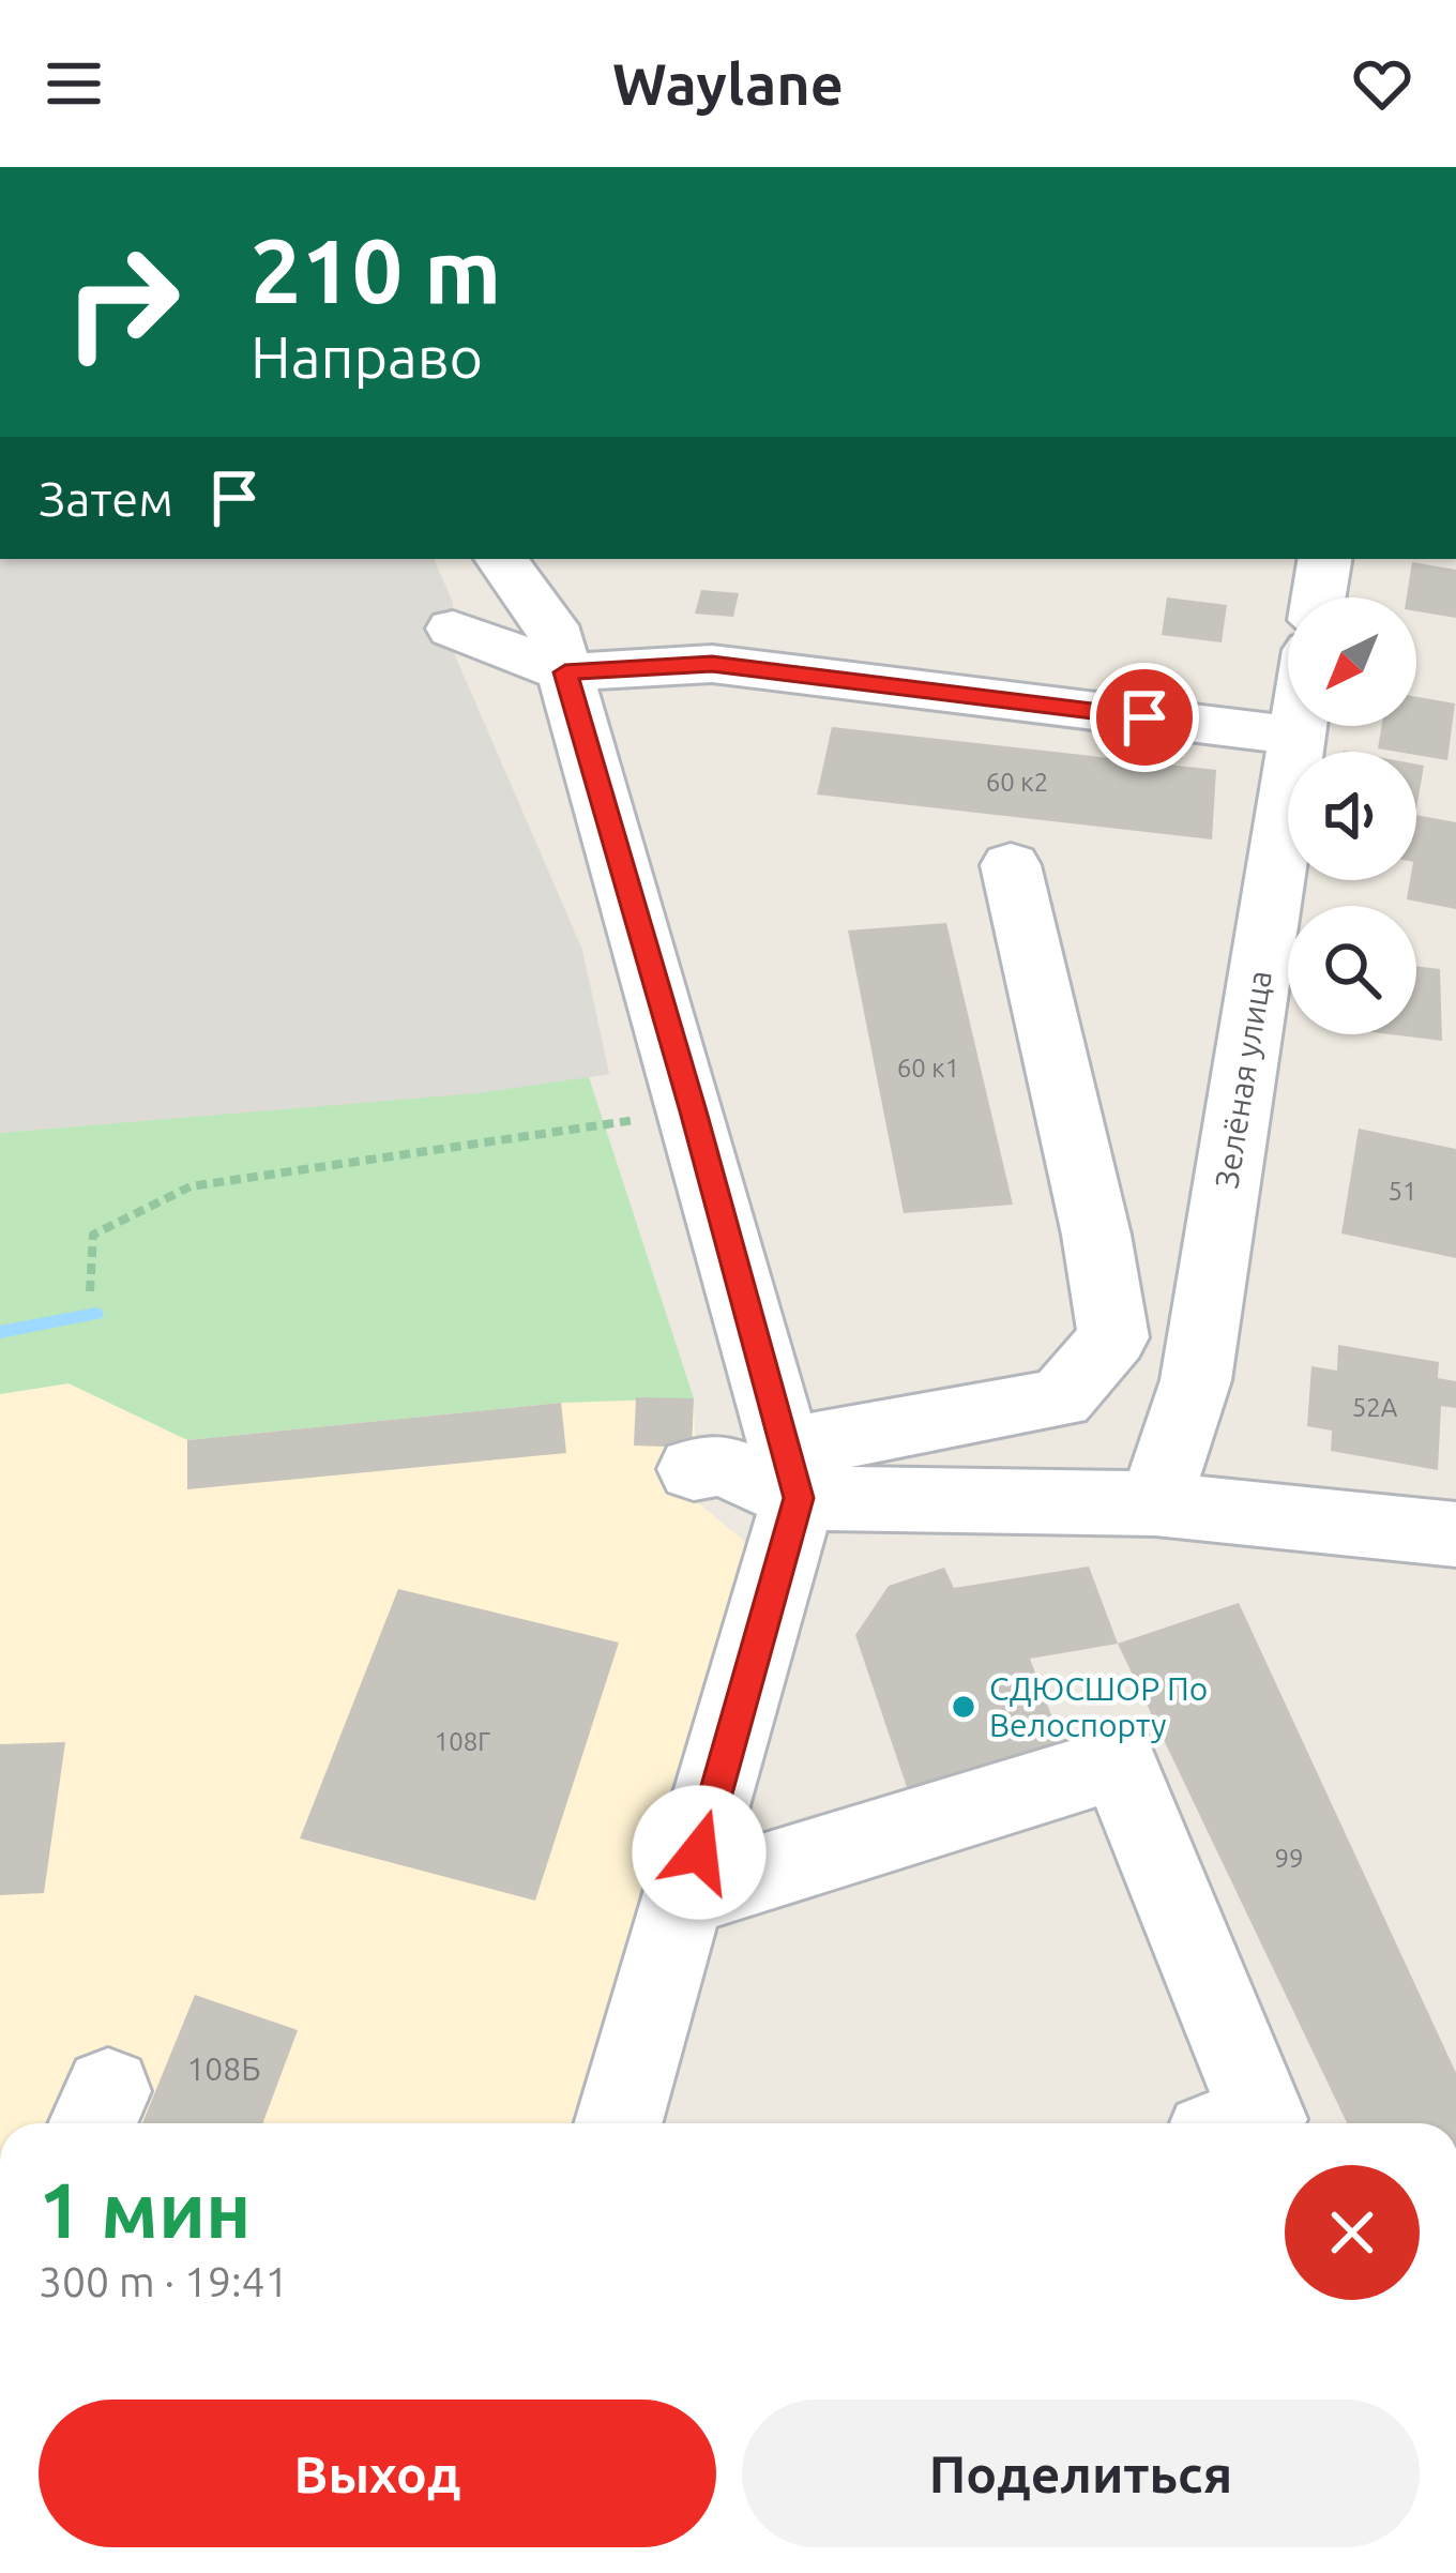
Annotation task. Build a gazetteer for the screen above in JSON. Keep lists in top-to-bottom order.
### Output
{
  "streets": {
    "street": ["Зелёная улица"]
  },
  "places": ["СДЮСШОР По Велоспорту"],
  "house_numbers": [
    "60 к2",
    "60 к1",
    "51",
    "52А",
    "108Г",
    "99",
    "108Б"
  ],
  "north": "bottom left",
  "page": {
    "header": "Waylane",
    "turn": ["210 m", "Направо"],
    "then": "Затем",
    "heading": ["1 мин", "300 m · 19:41"],
    "buttons": ["Выход", "Поделиться"]
  }
}
